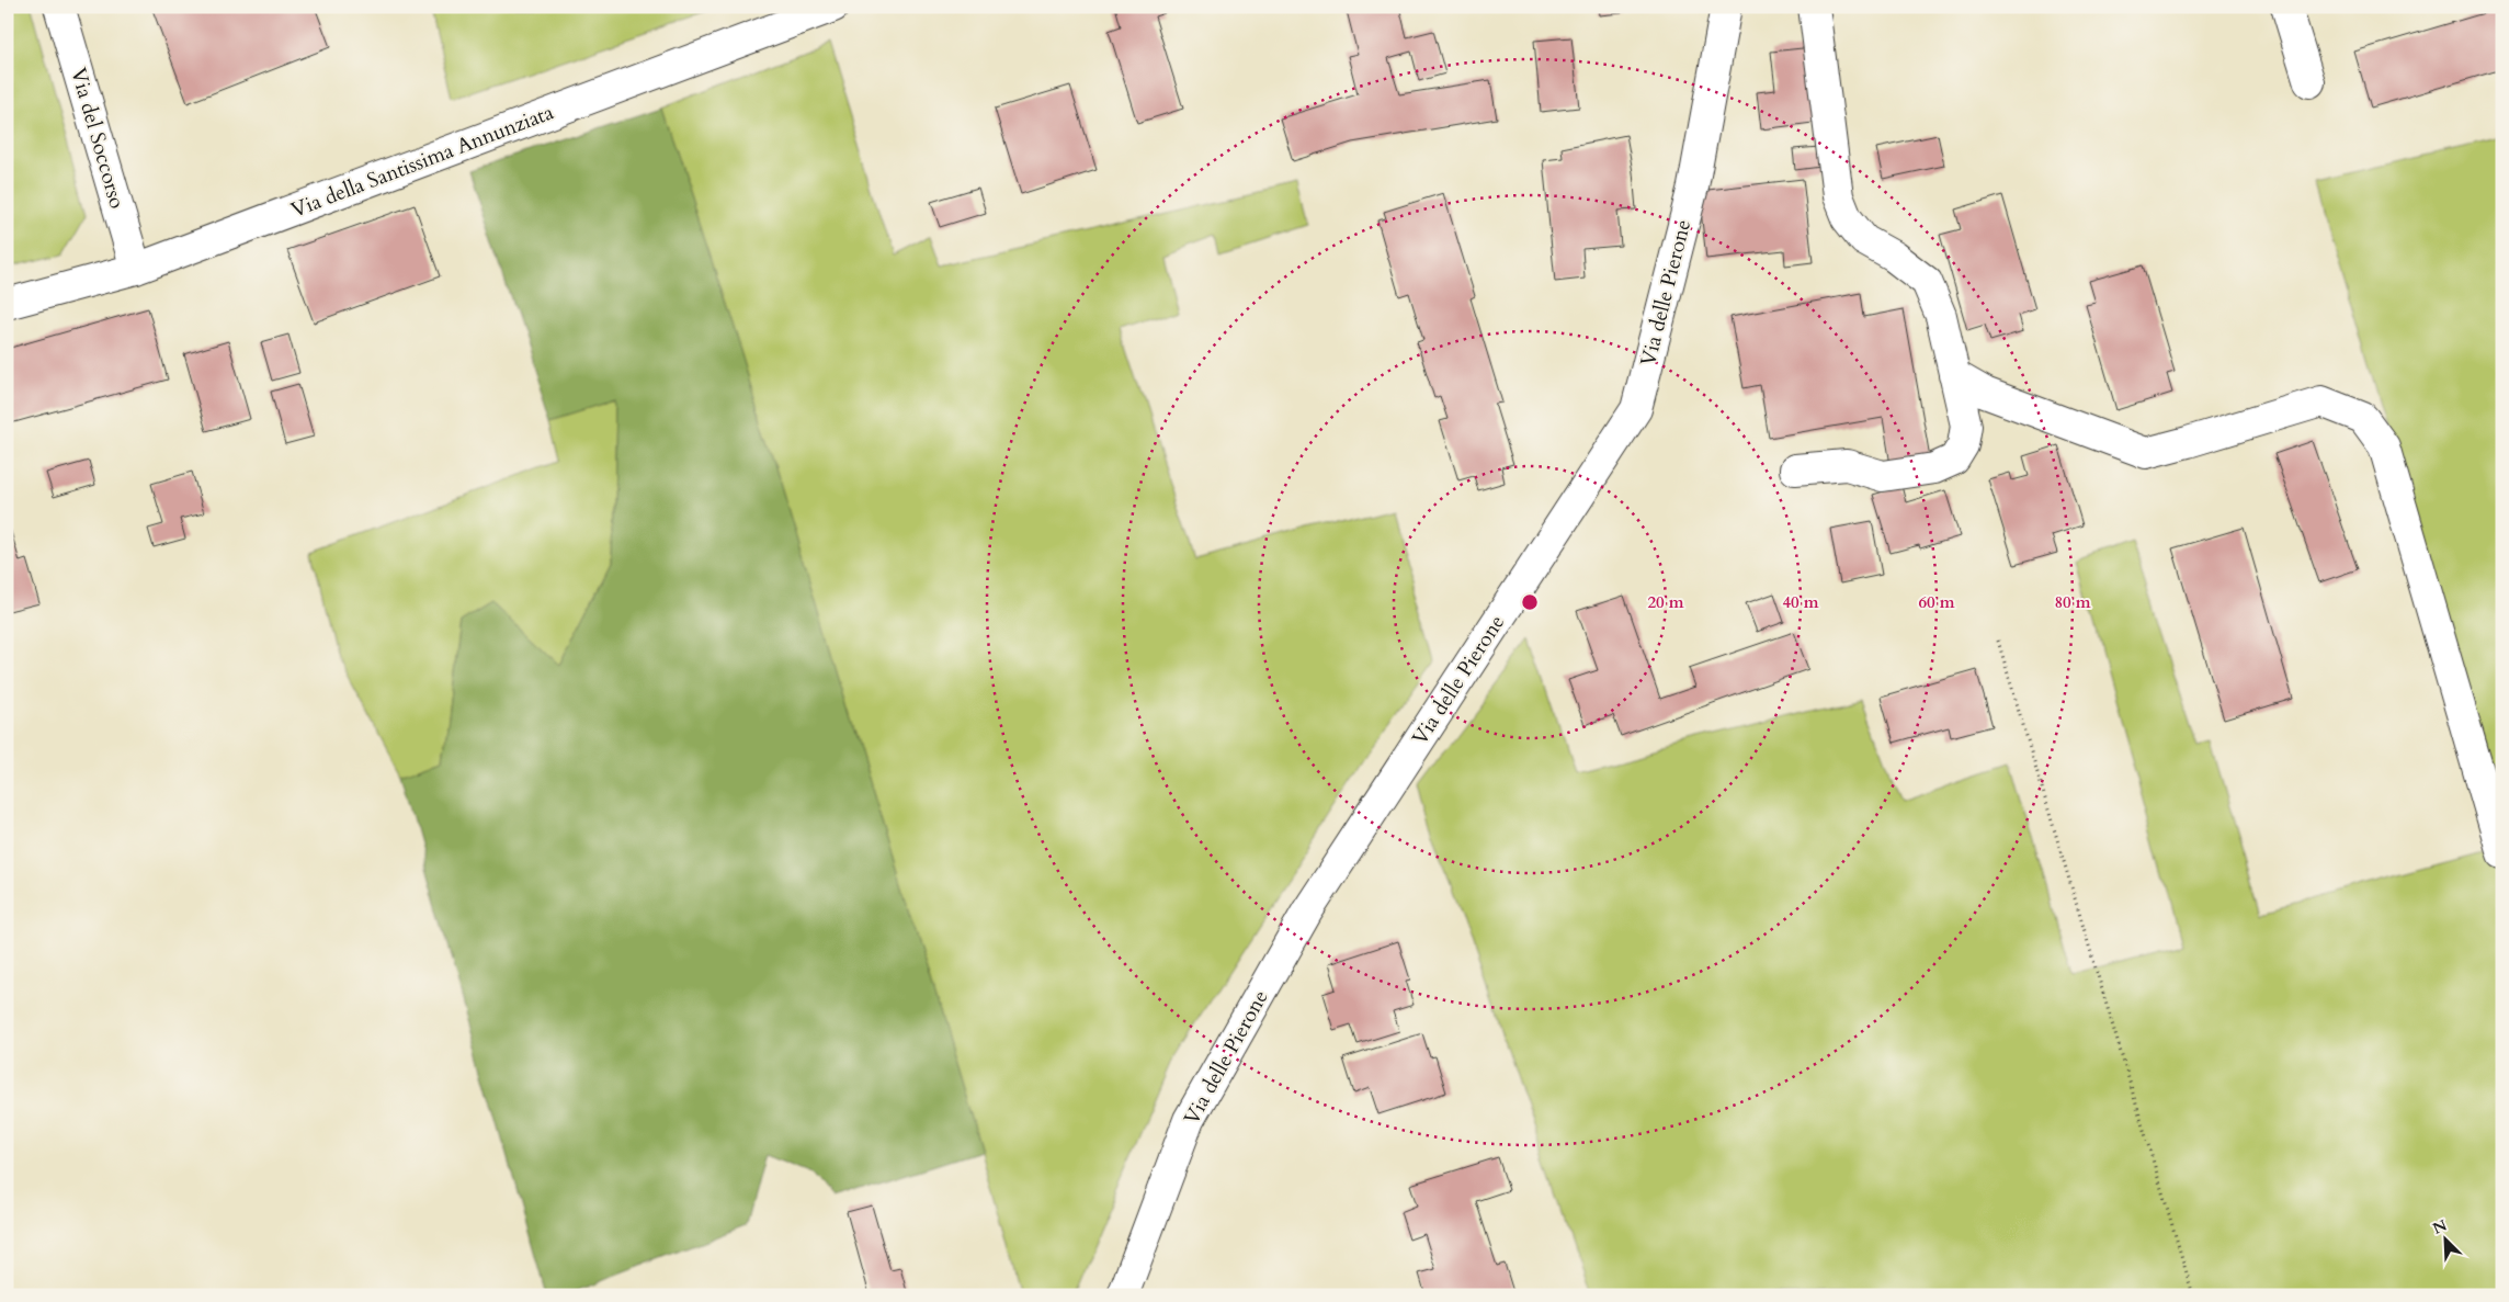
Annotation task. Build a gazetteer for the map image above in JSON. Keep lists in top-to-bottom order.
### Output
{
  "streets": {
    "street": ["Via del Soccorso", "Via della Santissima Annunziata", "Via delle Pierone"]
  },
  "crossings": [
    ["Via del Soccorso", "Via della Santissima Annunziata"]
  ],
  "north": "top left",
  "rings": [
    "20 m",
    "40 m",
    "60 m",
    "80 m"
  ]
}
